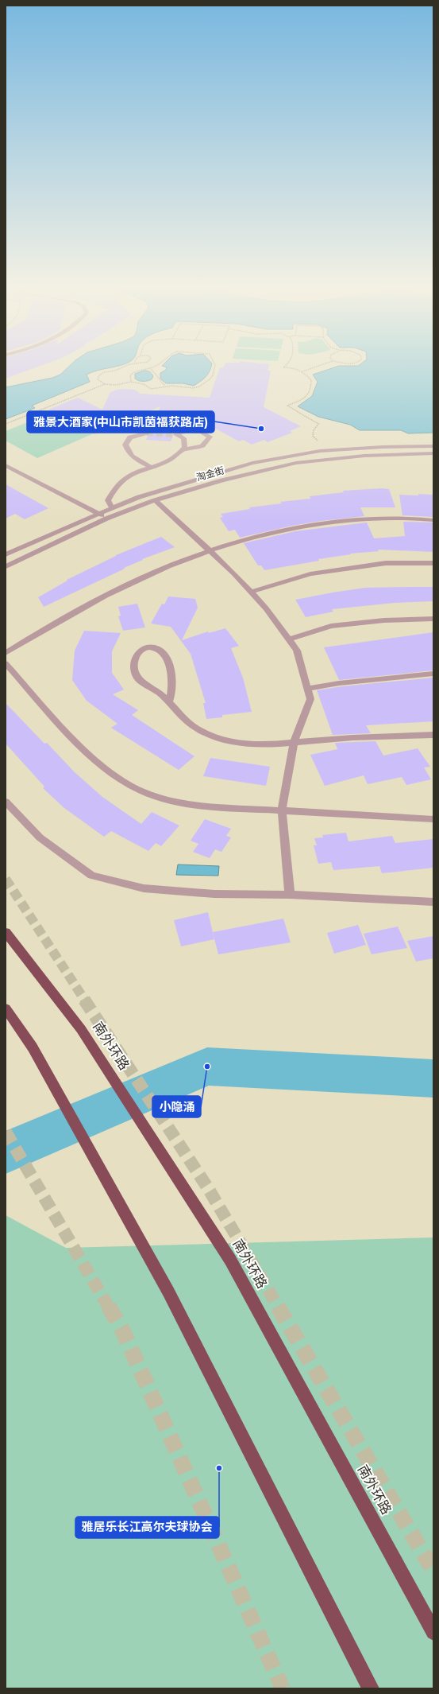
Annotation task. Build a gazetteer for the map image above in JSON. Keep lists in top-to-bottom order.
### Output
{
  "streets": {
    "highway": ["南外环路"],
    "street": ["淘金街"]
  },
  "places": ["雅景大酒家(中山市凯茵福获路店)", "小隐涌", "雅居乐长江高尔夫球协会"]
}
